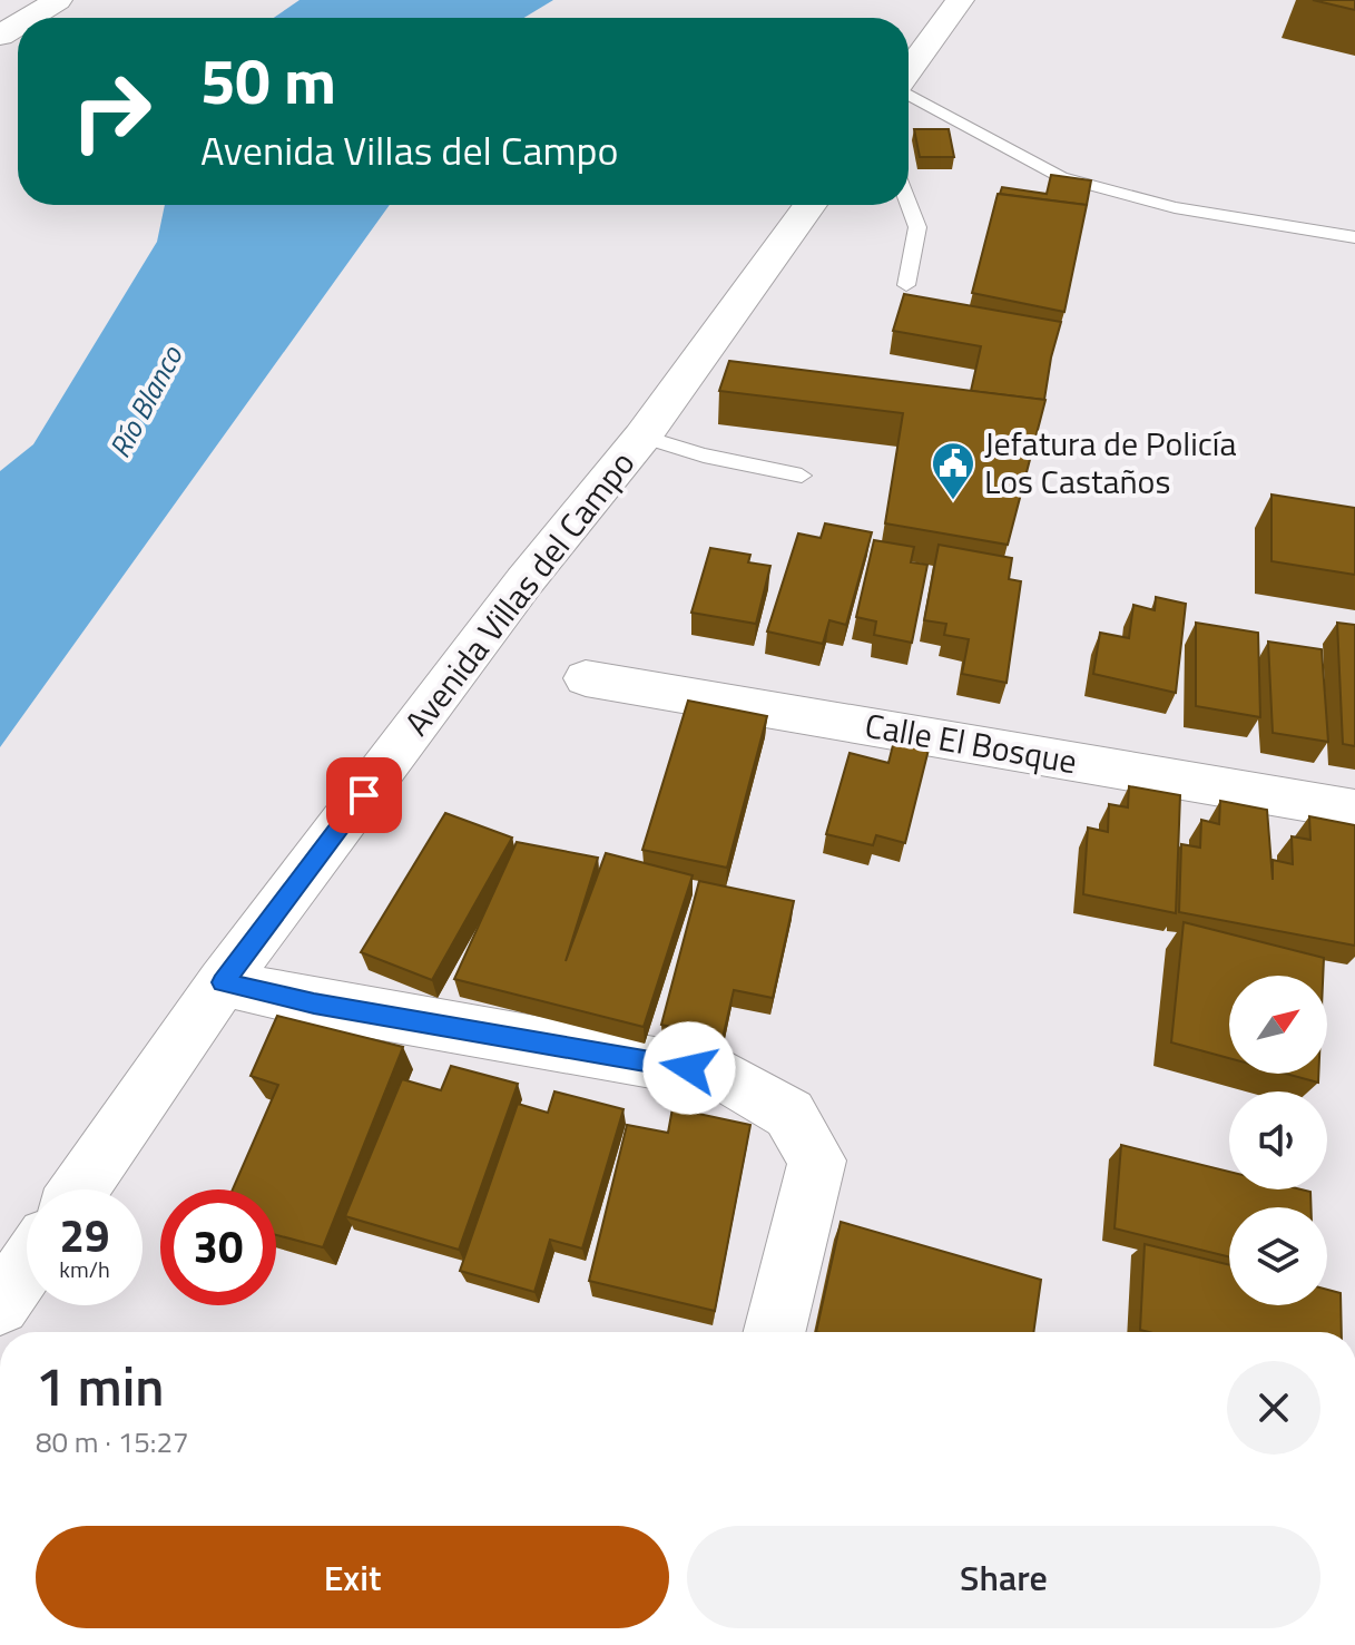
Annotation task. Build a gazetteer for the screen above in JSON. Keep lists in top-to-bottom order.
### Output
{
  "streets": {
    "street": ["Avenida Villas del Campo", "Calle El Bosque"]
  },
  "water": ["Río Blanco"],
  "places": {
    "public building": ["Jefatura de Policía Los Castaños"]
  },
  "north": "top right",
  "page": {
    "turn": ["50 m", "Avenida Villas del Campo"],
    "speed": "29 km/h",
    "limit": "30",
    "heading": ["1 min", "80 m · 15:27"],
    "buttons": ["Exit", "Share"]
  }
}
